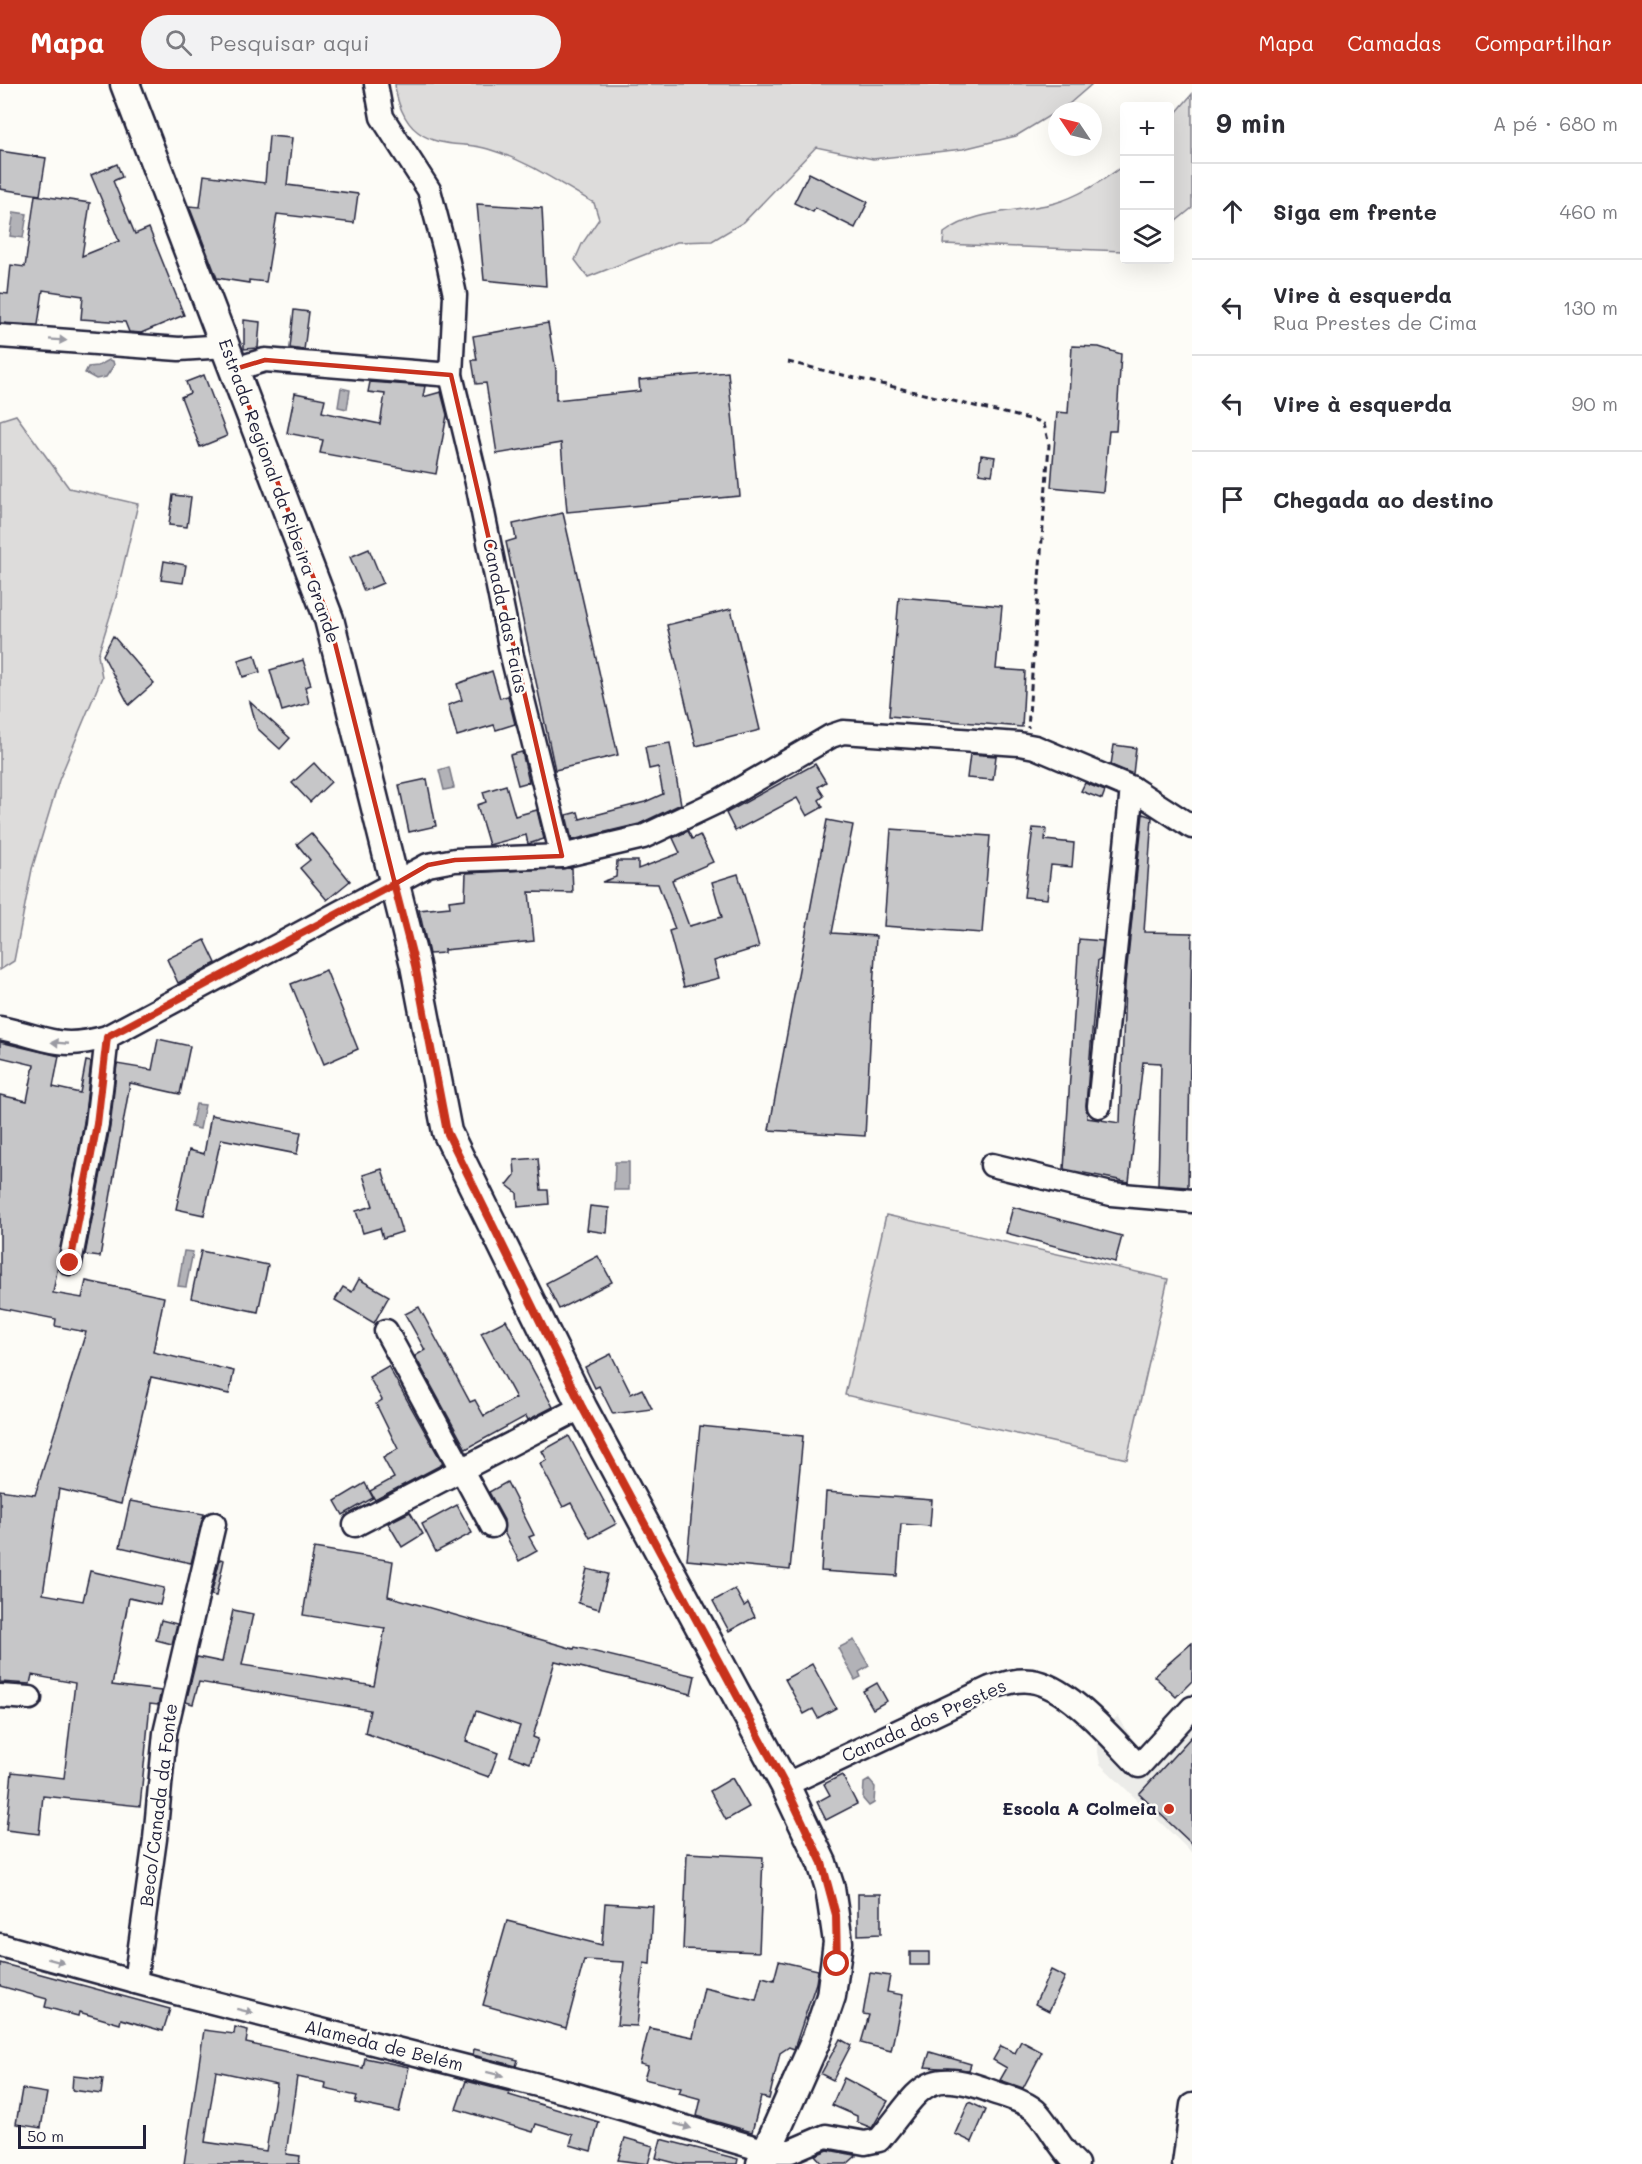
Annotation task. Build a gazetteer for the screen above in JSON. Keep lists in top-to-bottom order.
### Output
{
  "streets": {
    "main road": ["Estrada Regional da Ribeira Grande"],
    "street": [
      "Canada das Faias",
      "Canada dos Prestes",
      "Beco/Canada da Fonte",
      "Alameda de Belém"
    ]
  },
  "crossings": [
    ["Estrada Regional da Ribeira Grande", "Canada dos Prestes"],
    ["Estrada Regional da Ribeira Grande", "Alameda de Belém"],
    ["Beco/Canada da Fonte", "Alameda de Belém"]
  ],
  "one_way": ["Alameda de Belém"],
  "places": ["Escola A Colmeia"],
  "scale_bar": "50 m",
  "north": "top left",
  "page": {
    "header": "Mapa",
    "search": "Pesquisar aqui",
    "nav": ["Mapa", "Camadas", "Compartilhar"],
    "heading": ["9 min", "A pé · 680 m"],
    "map_buttons": ["+", "−"],
    "list": [
      ["Siga em frente", "460 m"],
      ["Vire à esquerda", "Rua Prestes de Cima", "130 m"],
      ["Vire à esquerda", "90 m"],
      "Chegada ao destino"
    ],
    "scale": "50 m"
  }
}
